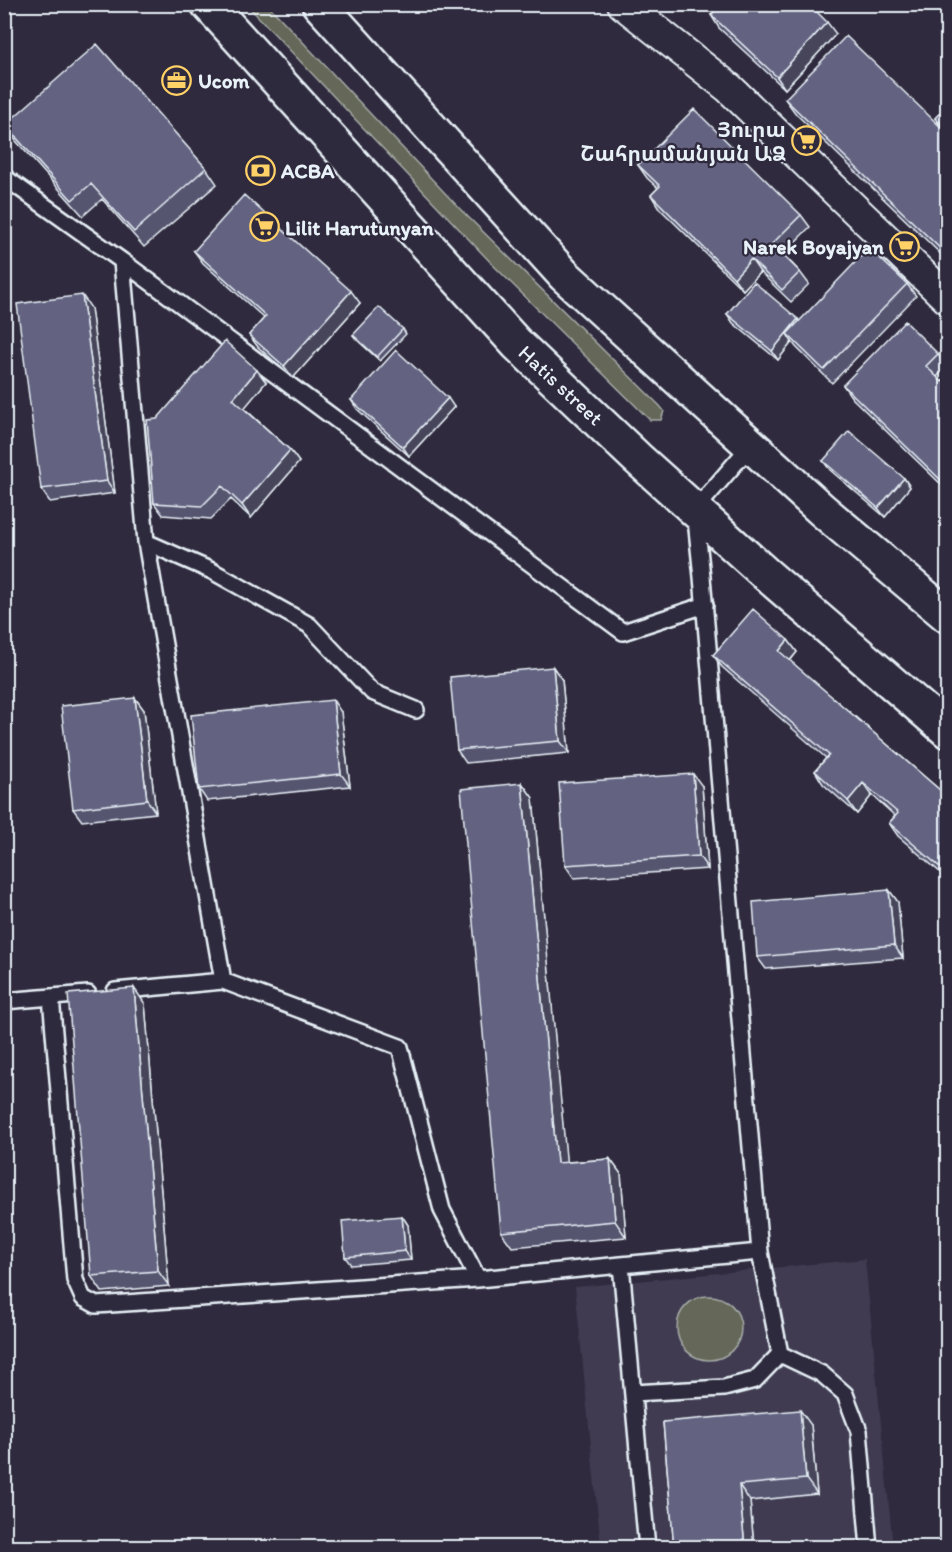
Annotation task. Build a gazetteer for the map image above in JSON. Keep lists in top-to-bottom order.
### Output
{
  "streets": {
    "main road": ["Hatis street"]
  },
  "places": {
    "office": ["Ucom"],
    "supermarket": ["Յուրա Շահրամանյան ԱՁ", "Lilit Harutunyan", "Narek Boyajyan"],
    "bank": ["ACBA"]
  }
}
